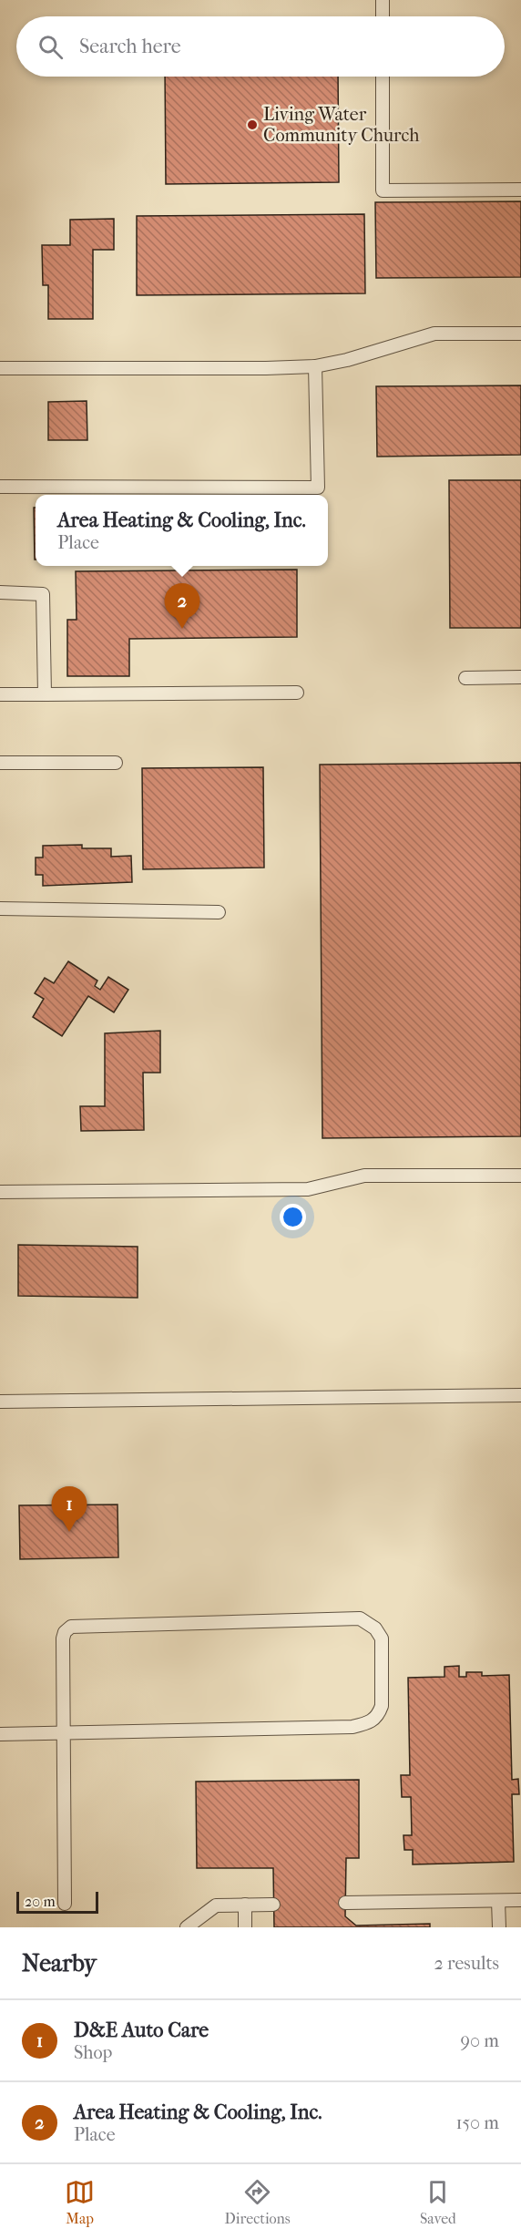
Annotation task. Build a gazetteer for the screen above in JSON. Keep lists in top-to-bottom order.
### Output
{
  "places": ["Living Water Community Church"],
  "scale_bar": "20 m",
  "page": {
    "search": "Search here",
    "popup": ["Area Heating & Cooling, Inc.", "Place"],
    "pins": ["2", "1"],
    "scale": "20 m",
    "heading": ["Nearby", "2 results"],
    "list": [
      {
        "mark": "1",
        "name": "D&E Auto Care",
        "note": "Shop",
        "value": "90 m"
      },
      {
        "mark": "2",
        "name": "Area Heating & Cooling, Inc.",
        "note": "Place",
        "value": "150 m"
      }
    ],
    "nav": ["Map", "Directions", "Saved"]
  }
}
